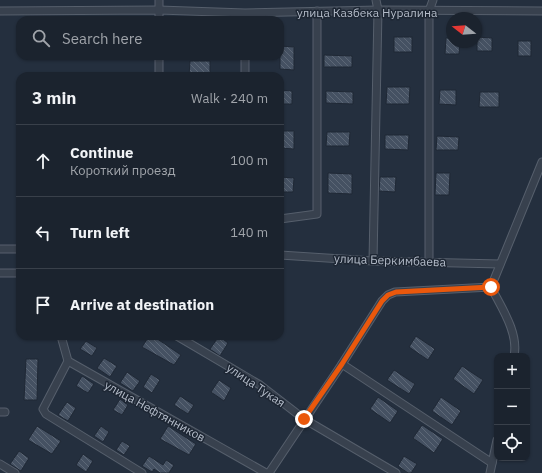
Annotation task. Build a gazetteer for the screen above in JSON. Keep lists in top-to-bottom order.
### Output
{
  "streets": {
    "street": [
      "улица Казбека Нуралина",
      "улица Беркимбаева",
      "улица Тукая",
      "улица Нефтянников"
    ]
  },
  "north": "left",
  "page": {
    "search": "Search here",
    "heading": ["3 min", "Walk · 240 m"],
    "list": [
      ["Continue", "Короткий проезд", "100 m"],
      ["Turn left", "140 m"],
      "Arrive at destination"
    ],
    "map_buttons": ["+", "−"]
  }
}
